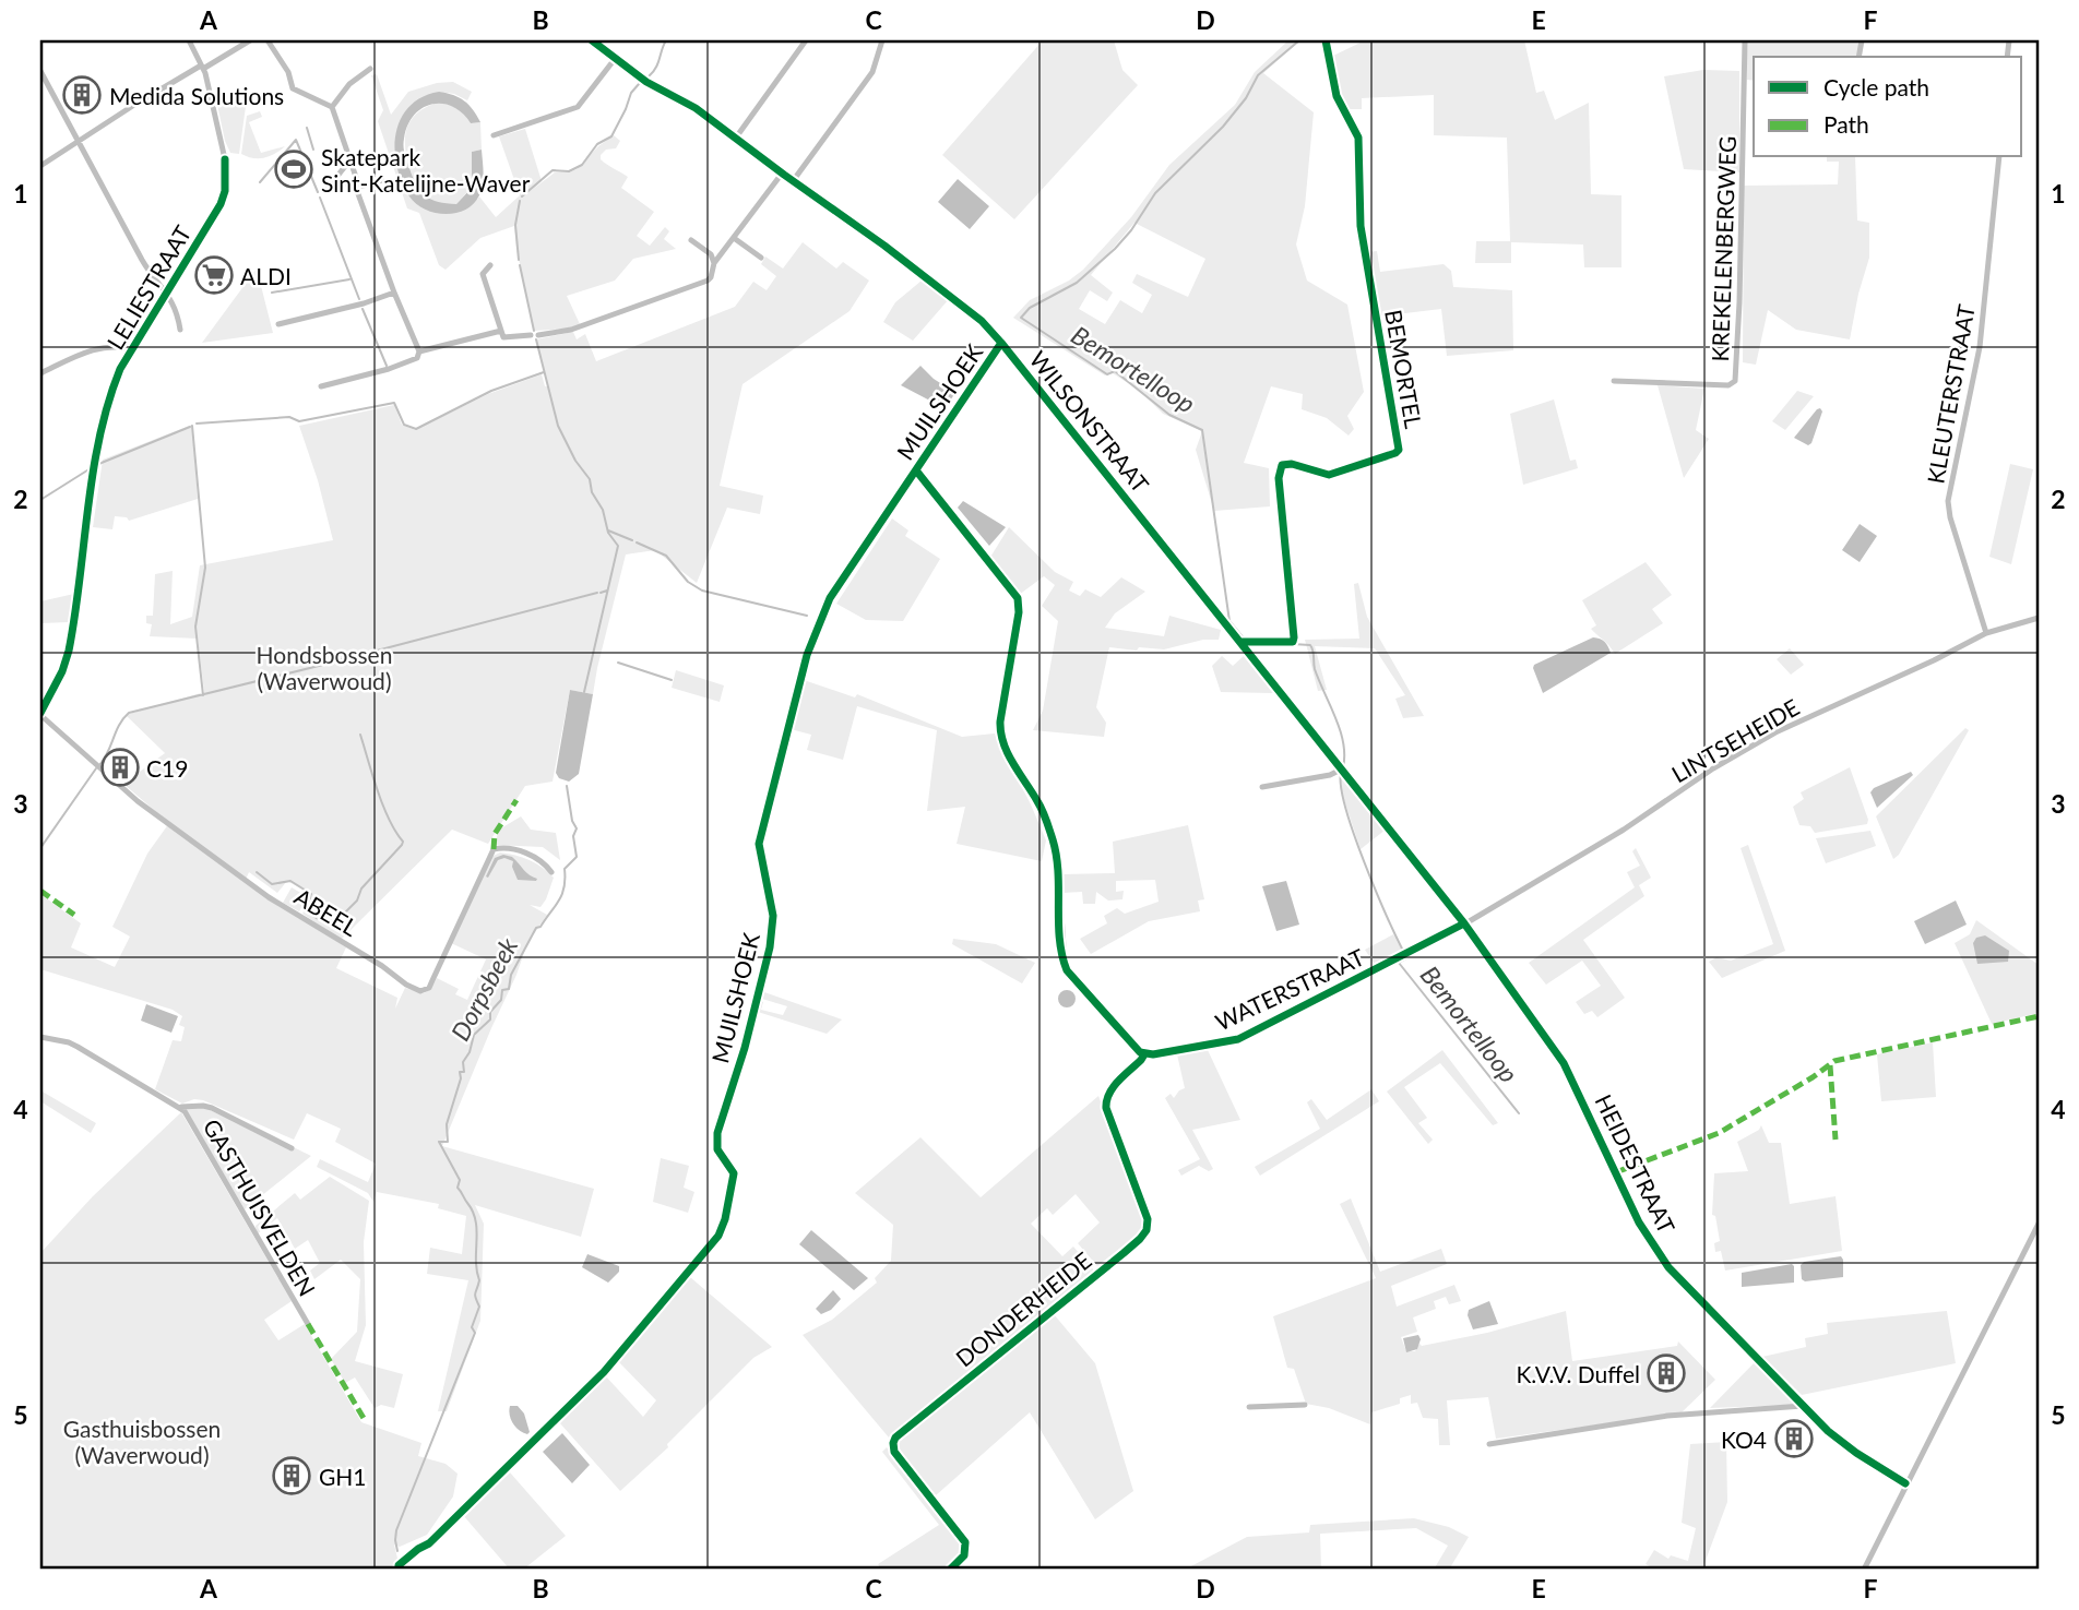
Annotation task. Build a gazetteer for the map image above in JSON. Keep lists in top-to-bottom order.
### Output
{
  "streets": {
    "street": [
      "KREKELENBERGWEG",
      "LELIESTRAAT",
      "BEMORTEL",
      "KLEUTERSTRAAT",
      "MUILSHOEK",
      "WILSONSTRAAT",
      "LINTSEHEIDE",
      "ABEEL",
      "WATERSTRAAT",
      "HEIDESTRAAT",
      "GASTHUISVELDEN",
      "DONDERHEIDE"
    ]
  },
  "crossings": [
    ["LELIESTRAAT", "ABEEL"],
    ["BEMORTEL", "WILSONSTRAAT"],
    ["KLEUTERSTRAAT", "LINTSEHEIDE"],
    ["MUILSHOEK", "WILSONSTRAAT"],
    ["WILSONSTRAAT", "LINTSEHEIDE"],
    ["WILSONSTRAAT", "WATERSTRAAT"],
    ["WILSONSTRAAT", "HEIDESTRAAT"],
    ["LINTSEHEIDE", "WATERSTRAAT"],
    ["LINTSEHEIDE", "HEIDESTRAAT"],
    ["WATERSTRAAT", "HEIDESTRAAT"],
    ["WATERSTRAAT", "DONDERHEIDE"]
  ],
  "water": ["Bemortelloop", "Dorpsbeek"],
  "parks": ["Hondsbossen (Waverwoud)", "Gasthuisbossen (Waverwoud)"],
  "places": {
    "building": [
      "Medida Solutions",
      "C19",
      "K.V.V. Duffel",
      "KO4",
      "GH1"
    ],
    "sports": ["Skatepark Sint-Katelijne-Waver"],
    "supermarket": ["ALDI"]
  },
  "legend": ["Cycle path", "Path"],
  "grid": {
    "columns": [
      "A",
      "B",
      "C",
      "D",
      "E",
      "F"
    ],
    "rows": [
      "1",
      "2",
      "3",
      "4",
      "5"
    ]
  }
}
